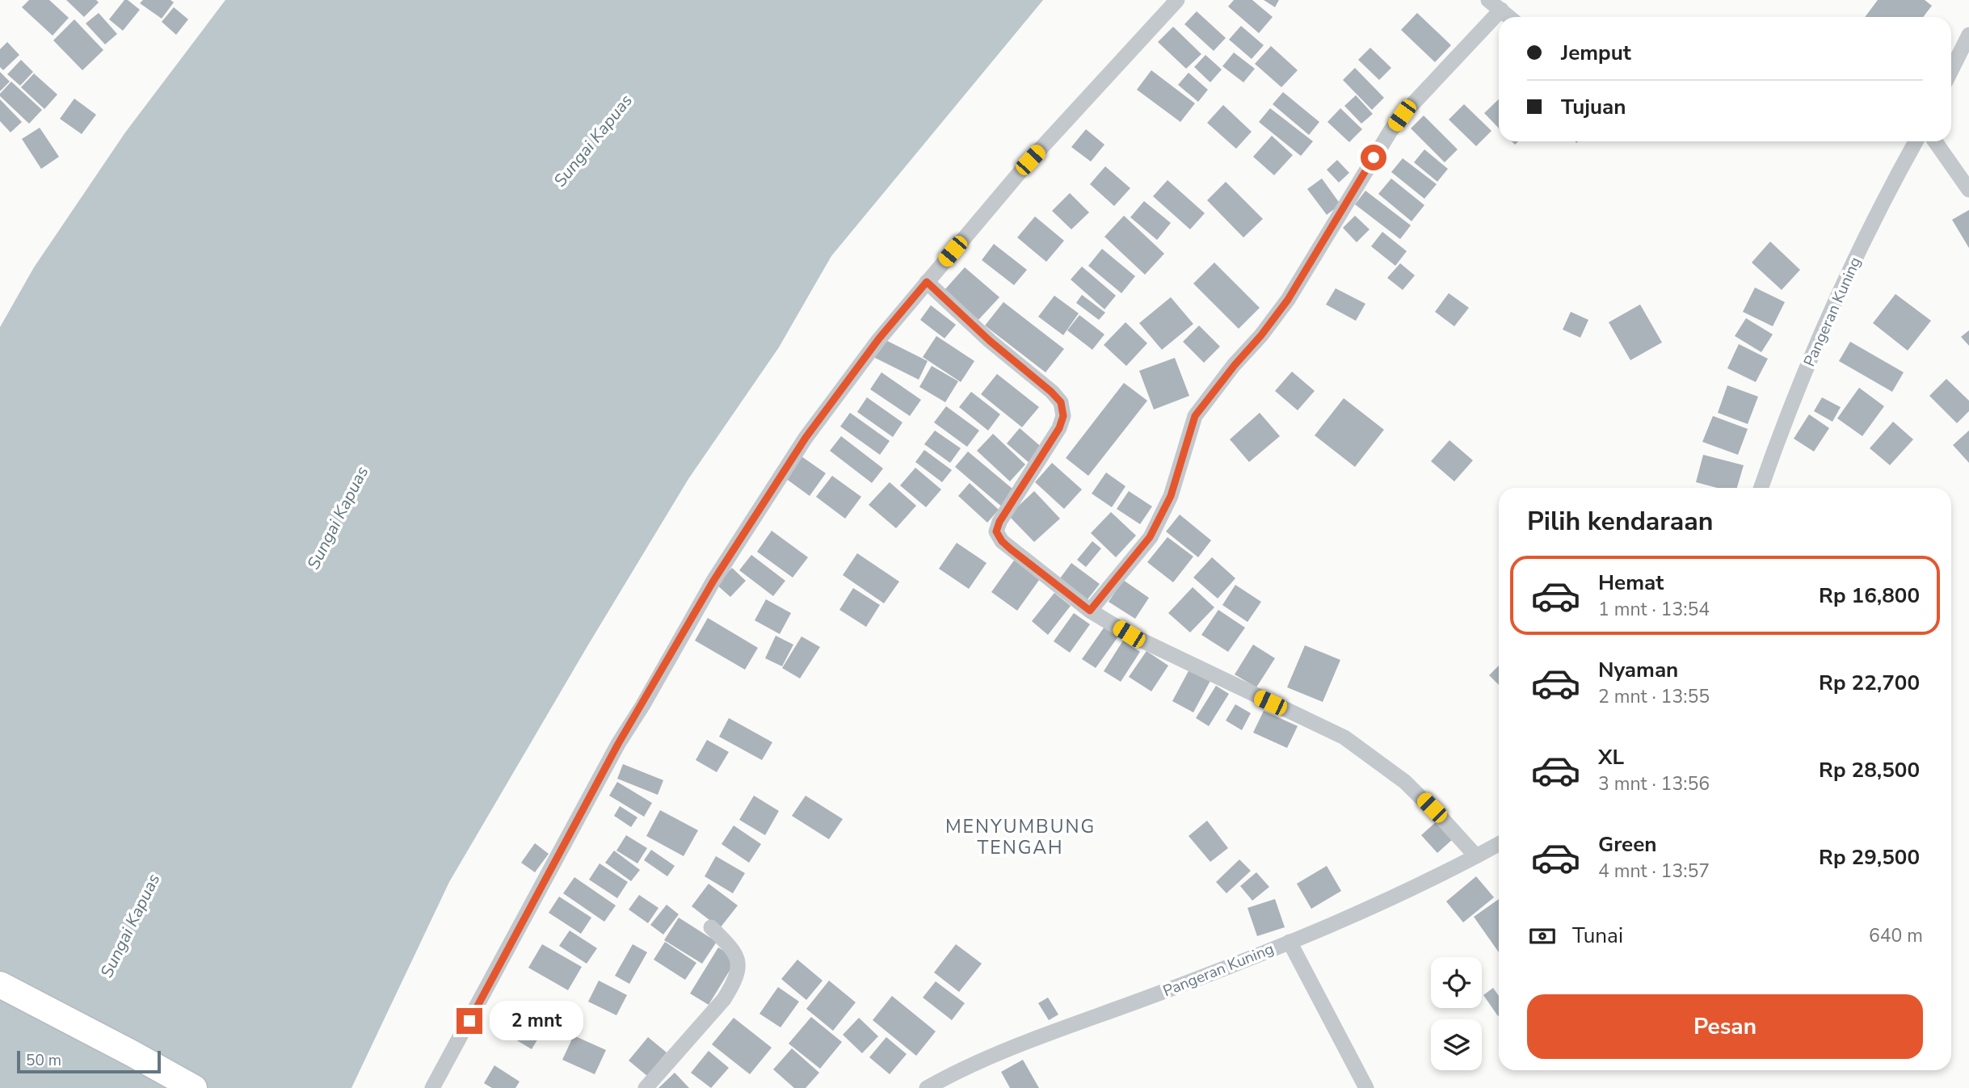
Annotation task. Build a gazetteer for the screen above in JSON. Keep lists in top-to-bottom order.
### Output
{
  "streets": {
    "street": ["Pangeran Kuning"]
  },
  "districts": ["MENYUMBUNG TENGAH"],
  "water": ["Sungai Kapuas"],
  "scale_bar": "50 m",
  "page": {
    "banner": ["Jemput", "Tujuan"],
    "heading": "Pilih kendaraan",
    "list": [
      {
        "name": "Hemat",
        "note": "1 mnt · 13:54",
        "value": "Rp 16,800"
      },
      {
        "name": "Nyaman",
        "note": "2 mnt · 13:55",
        "value": "Rp 22,700"
      },
      {
        "name": "XL",
        "note": "3 mnt · 13:56",
        "value": "Rp 28,500"
      },
      {
        "name": "Green",
        "note": "4 mnt · 13:57",
        "value": "Rp 29,500"
      }
    ],
    "pay": ["Tunai", "640 m"],
    "buttons": "Pesan",
    "bubble": "2 mnt",
    "scale": "50 m"
  }
}
